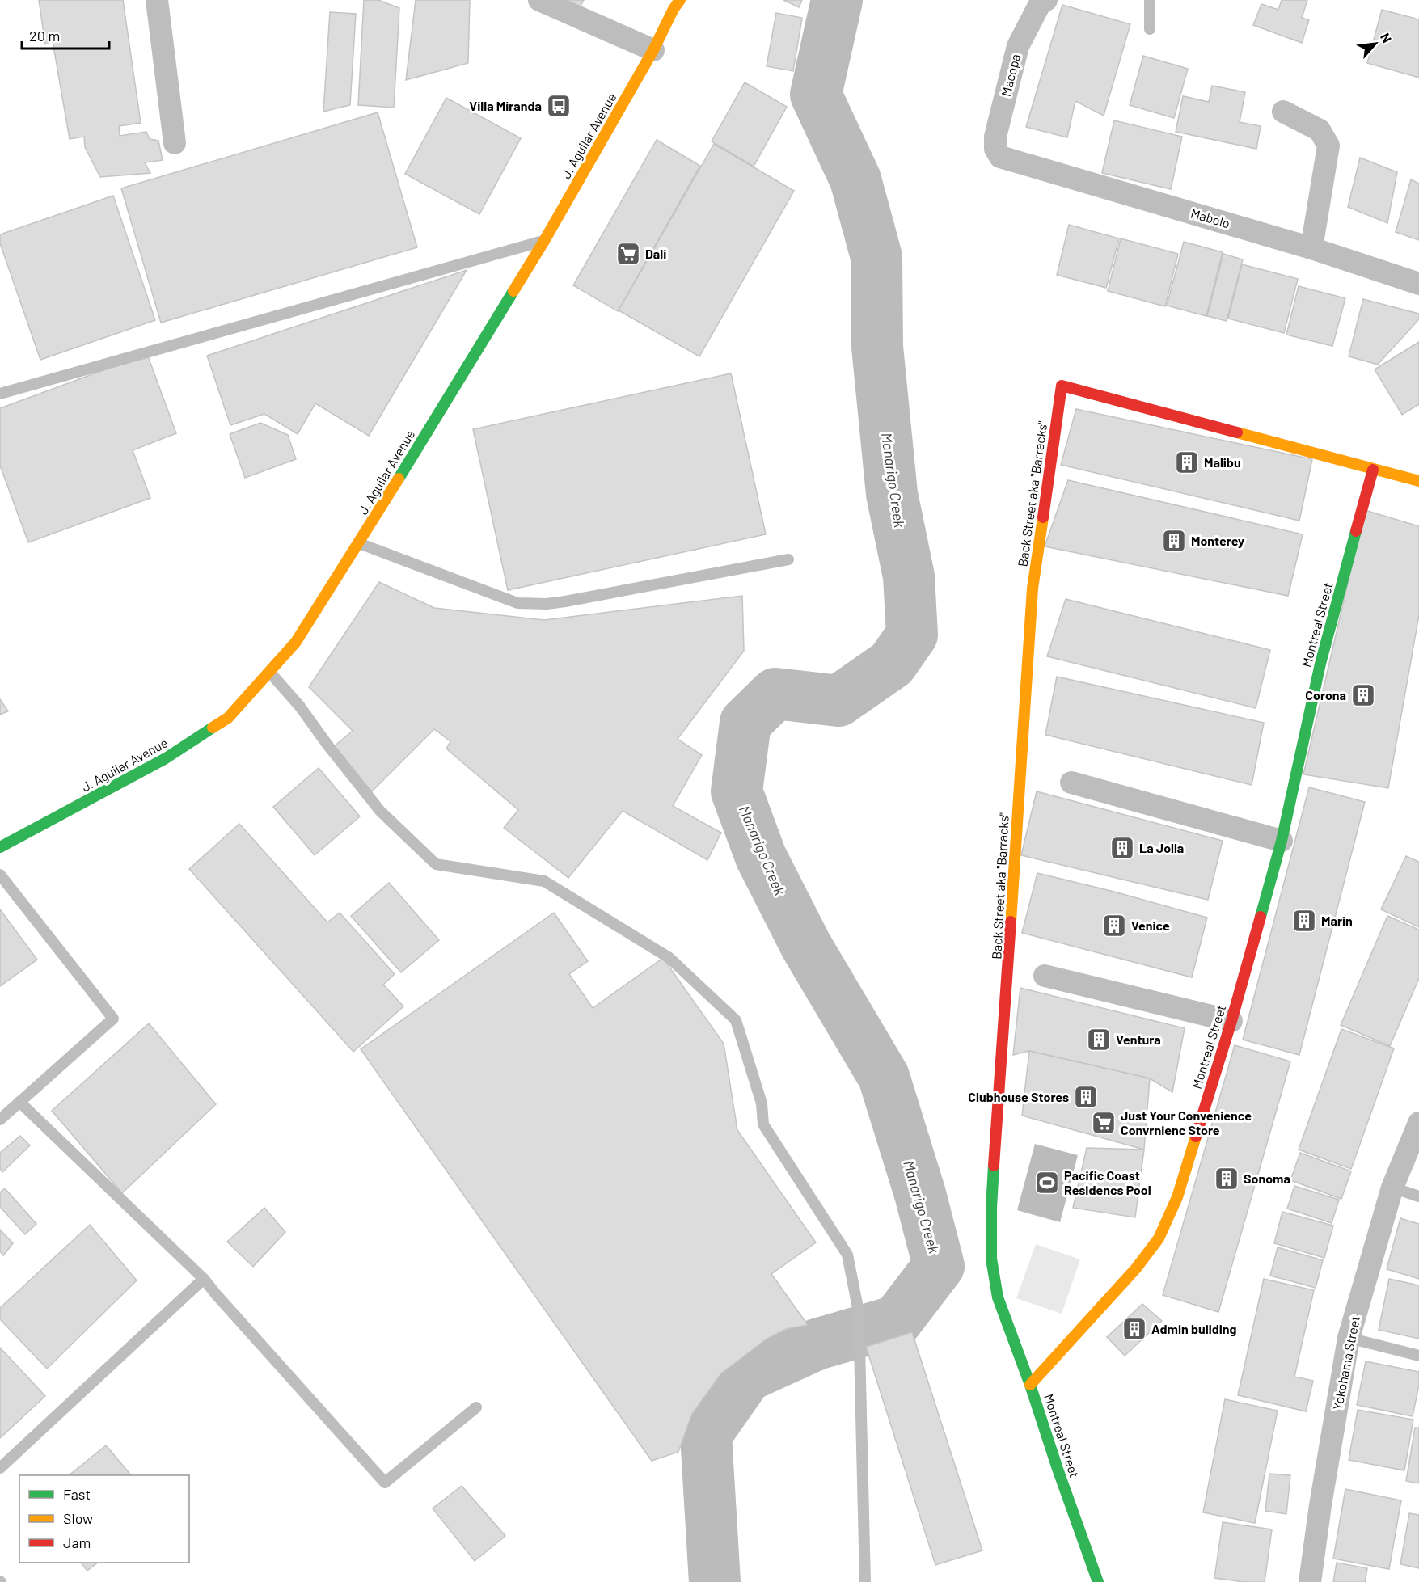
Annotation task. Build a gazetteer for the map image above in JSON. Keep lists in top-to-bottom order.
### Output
{
  "streets": {
    "street": [
      "Macopa",
      "J. Aguilar Avenue",
      "Mabolo",
      "Back Street aka \"Barracks\"",
      "Montreal Street",
      "Yokohama Street"
    ]
  },
  "crossings": [
    ["Macopa", "Mabolo"],
    ["Back Street aka \"Barracks\"", "Montreal Street"]
  ],
  "water": ["Manarigo Creek"],
  "places": {
    "bus stop": ["Villa Miranda"],
    "supermarket": ["Dali", "Just Your Convenience Convrnienc Store"],
    "building": [
      "Malibu",
      "Monterey",
      "Corona",
      "La Jolla",
      "Marin",
      "Venice",
      "Ventura",
      "Clubhouse Stores",
      "Sonoma",
      "Admin building"
    ],
    "sports": ["Pacific Coast Residencs Pool"]
  },
  "legend": ["Fast", "Slow", "Jam"],
  "scale_bar": "20 m",
  "north": "top right"
}
